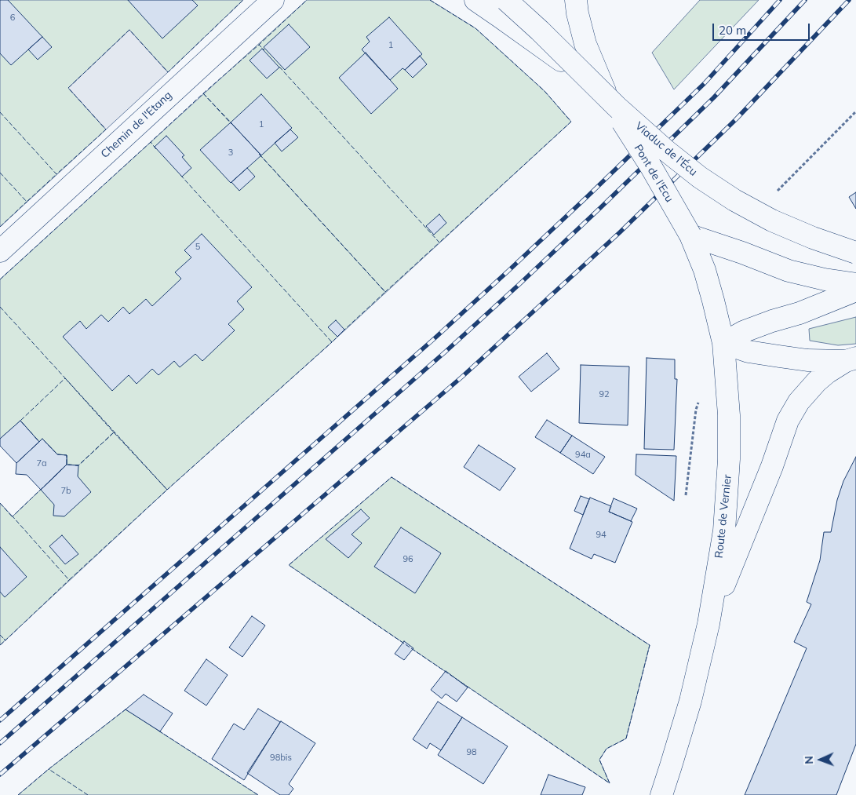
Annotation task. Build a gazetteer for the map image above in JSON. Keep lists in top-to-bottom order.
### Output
{
  "streets": {
    "main road": [
      "Chemin de l'Etang",
      "Viaduc de l'Écu",
      "Pont de l'Ecu",
      "Route de Vernier"
    ]
  },
  "crossings": [
    ["Pont de l'Ecu", "Route de Vernier"]
  ],
  "house_numbers": [
    "6",
    "1",
    "1",
    "3",
    "5",
    "92",
    "94a",
    "7a",
    "7b",
    "94",
    "96",
    "98",
    "98bis"
  ],
  "scale_bar": "20 m",
  "north": "left"
}
